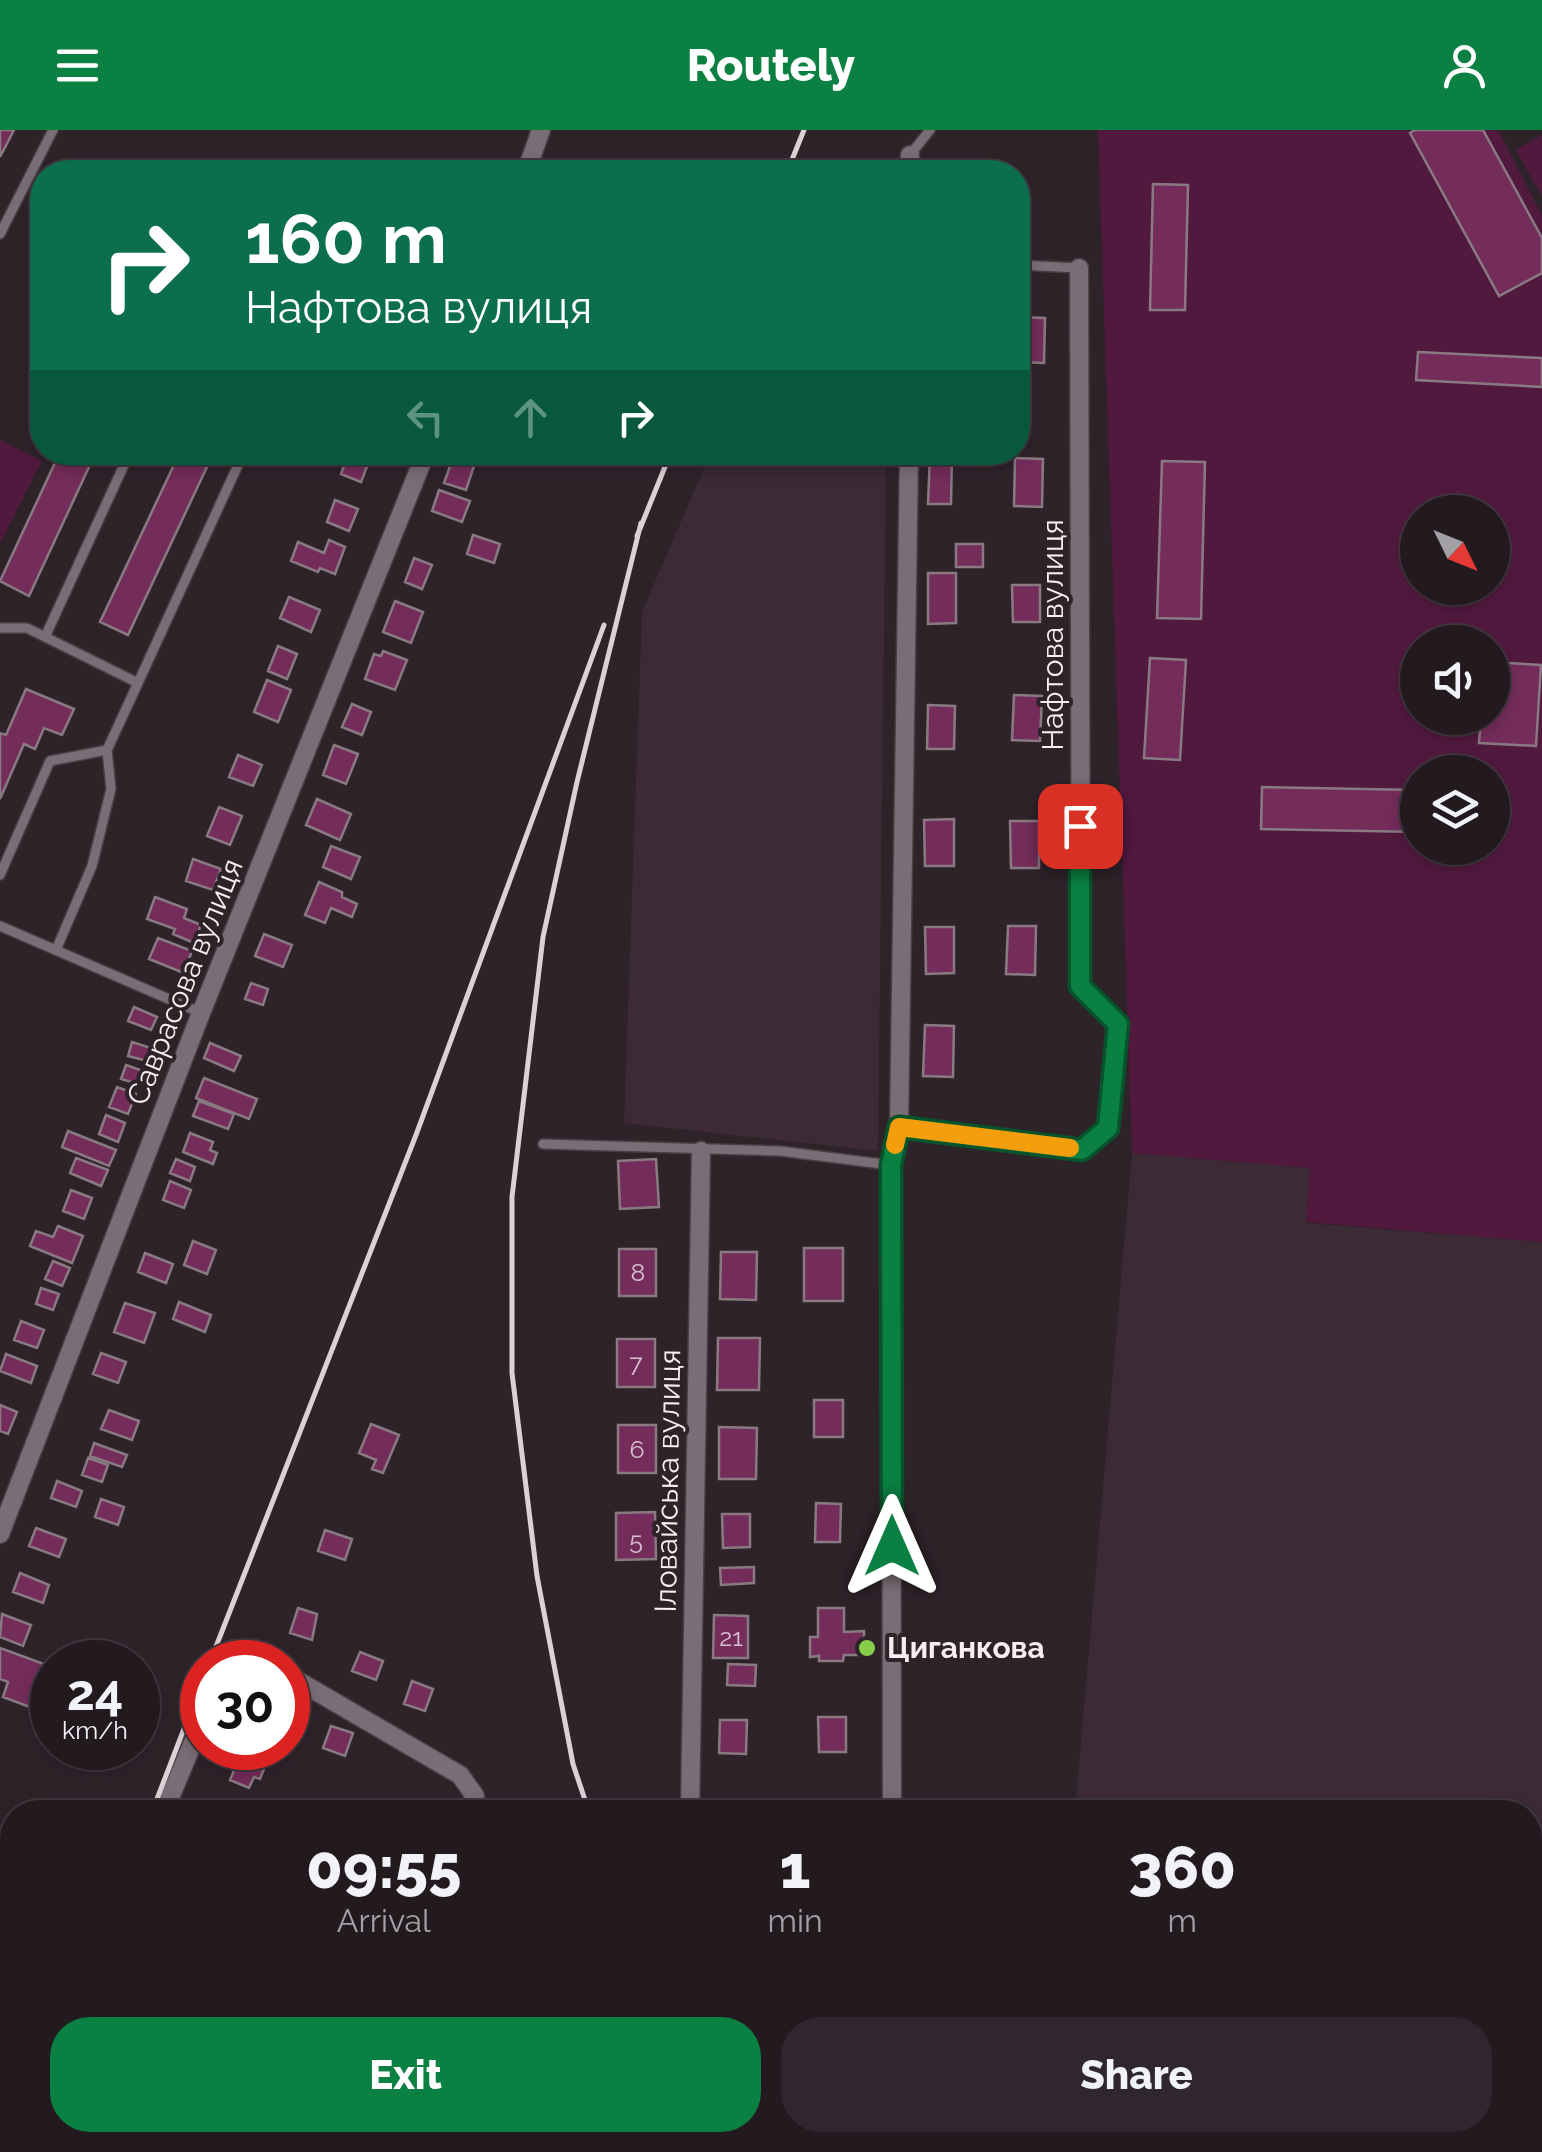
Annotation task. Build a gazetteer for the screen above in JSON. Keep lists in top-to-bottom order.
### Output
{
  "streets": {
    "street": ["Нафтова вулиця", "Саврасова вулиця", "Іловайська вулиця"]
  },
  "places": ["Циганкова"],
  "house_numbers": [
    "8",
    "7",
    "6",
    "5",
    "21"
  ],
  "north": "bottom right",
  "page": {
    "header": "Routely",
    "turn": ["160 m", "Нафтова вулиця"],
    "speed": "24 km/h",
    "limit": "30",
    "eta": [
      "09:55",
      "Arrival",
      "1",
      "min",
      "360",
      "m"
    ],
    "buttons": ["Exit", "Share"]
  }
}
